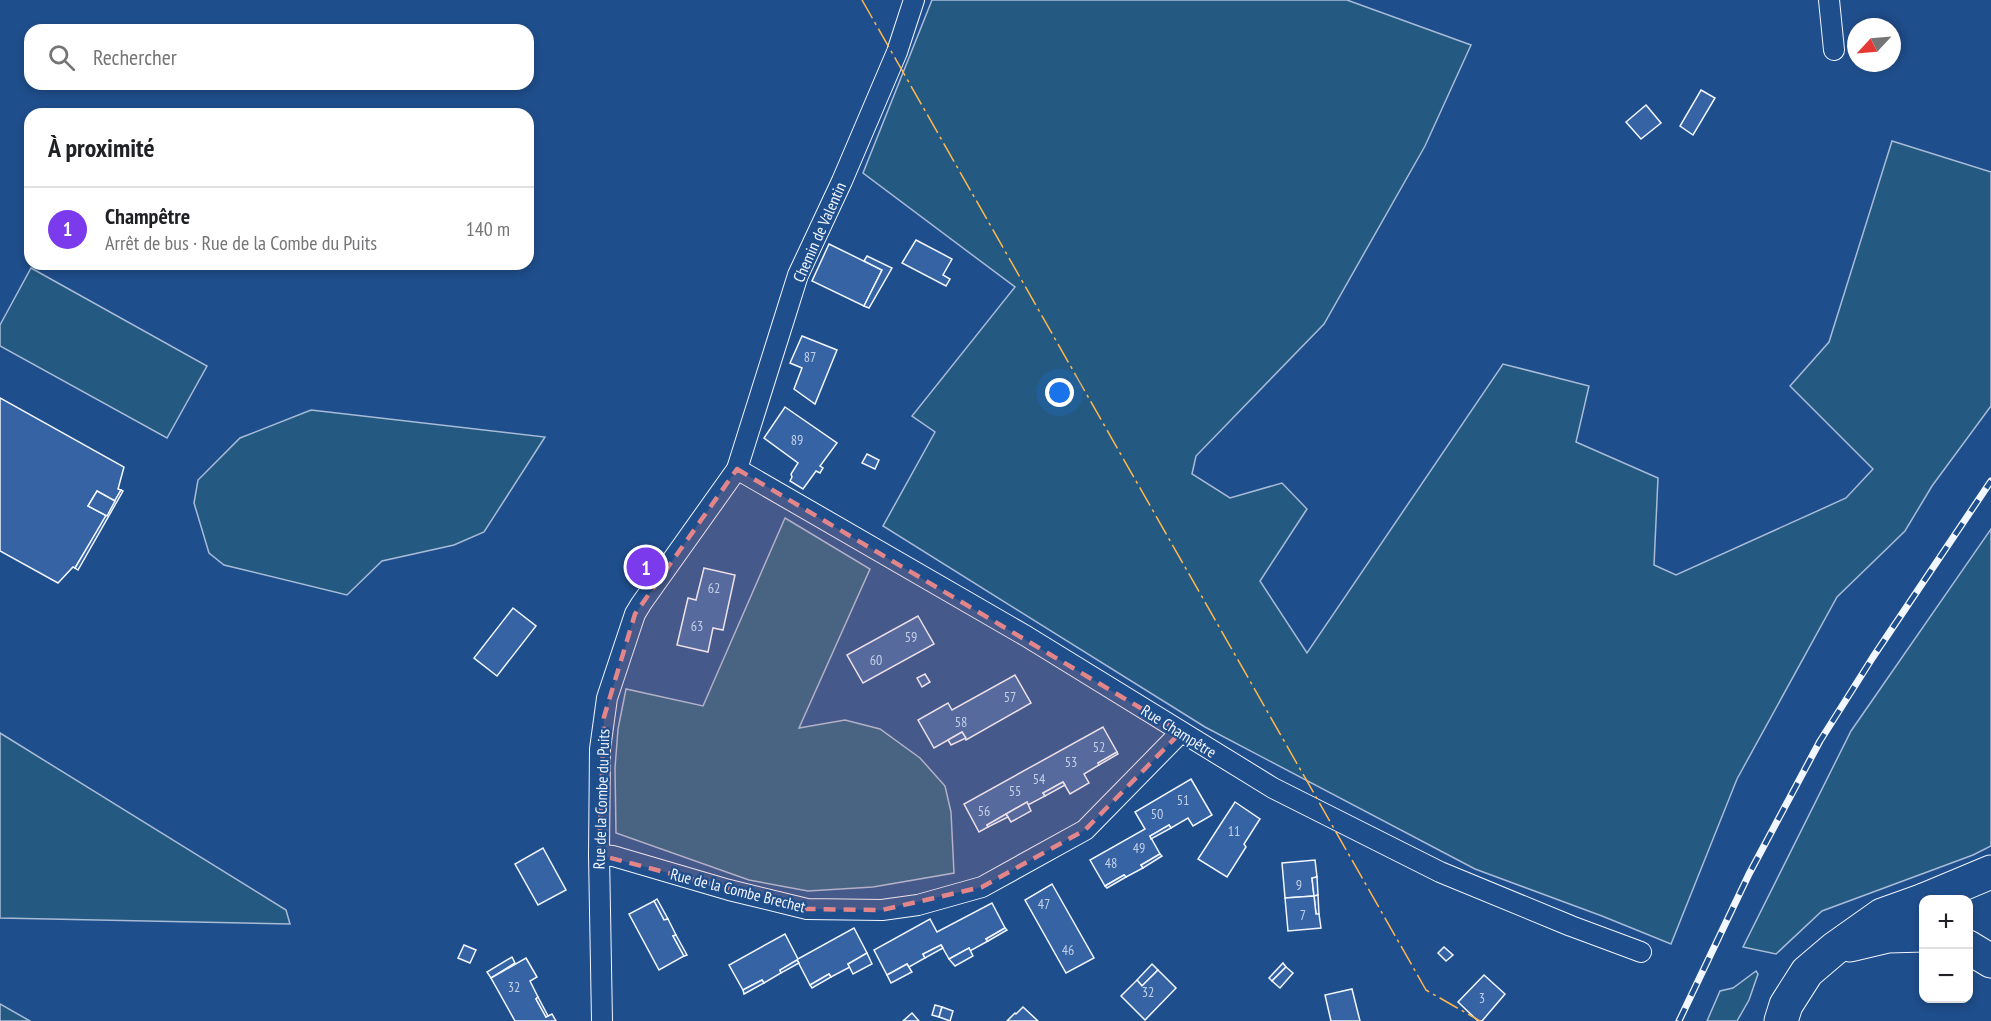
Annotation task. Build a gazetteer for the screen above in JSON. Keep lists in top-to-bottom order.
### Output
{
  "streets": {
    "street": [
      "Chemin de Valentin",
      "Rue Champêtre",
      "Rue de la Combe du Puits",
      "Rue de la Combe Brechet"
    ]
  },
  "crossings": [
    ["Chemin de Valentin", "Rue Champêtre"],
    ["Chemin de Valentin", "Rue de la Combe du Puits"],
    ["Rue Champêtre", "Rue de la Combe du Puits"],
    ["Rue Champêtre", "Rue de la Combe Brechet"],
    ["Rue de la Combe du Puits", "Rue de la Combe Brechet"]
  ],
  "house_numbers": [
    "87",
    "89",
    "62",
    "63",
    "59",
    "60",
    "57",
    "58",
    "52",
    "53",
    "54",
    "55",
    "51",
    "56",
    "50",
    "11",
    "49",
    "48",
    "9",
    "47",
    "7",
    "46",
    "32",
    "32",
    "3"
  ],
  "north": "bottom left",
  "page": {
    "search": "Rechercher",
    "heading": "À proximité",
    "list": [
      {
        "mark": "1",
        "name": "Champêtre",
        "note": "Arrêt de bus · Rue de la Combe du Puits",
        "value": "140 m"
      }
    ],
    "pins": "1",
    "map_buttons": ["+", "−"]
  }
}
